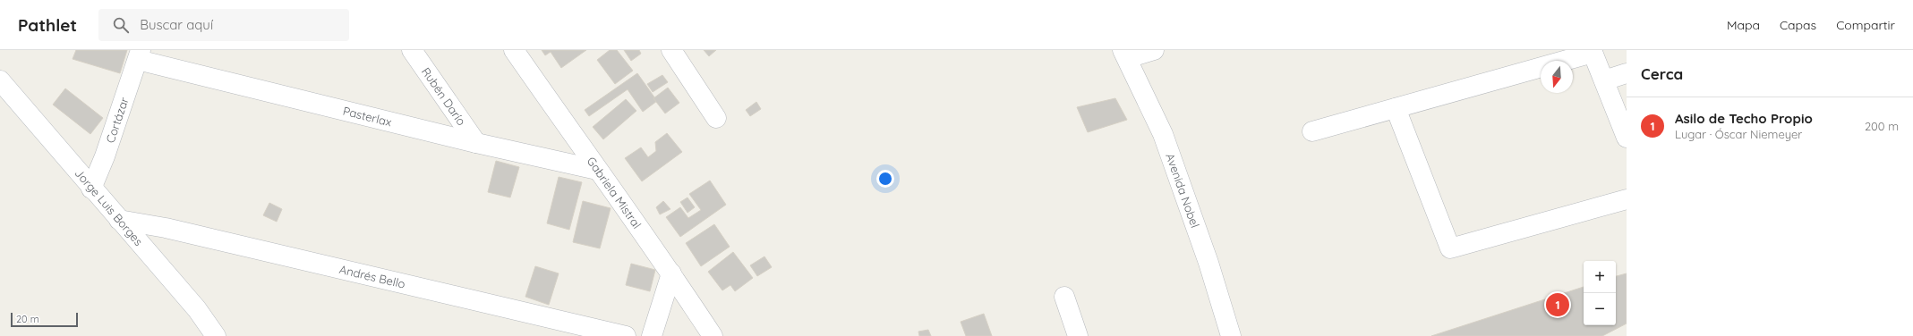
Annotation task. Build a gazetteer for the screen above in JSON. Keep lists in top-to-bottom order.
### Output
{
  "streets": {
    "street": [
      "Rubén Darío",
      "Pasterlax",
      "Cortázar",
      "Avenida Nobel",
      "Gabriela Mistral",
      "Jorge Luis Borges",
      "Andrés Bello"
    ]
  },
  "crossings": [
    ["Rubén Darío", "Pasterlax"],
    ["Pasterlax", "Cortázar"],
    ["Pasterlax", "Gabriela Mistral"],
    ["Cortázar", "Jorge Luis Borges"],
    ["Jorge Luis Borges", "Andrés Bello"]
  ],
  "scale_bar": "20 m",
  "north": "bottom",
  "page": {
    "header": "Pathlet",
    "search": "Buscar aquí",
    "nav": ["Mapa", "Capas", "Compartir"],
    "heading": "Cerca",
    "list": [
      {
        "mark": "1",
        "name": "Asilo de Techo Propio",
        "note": "Lugar · Óscar Niemeyer",
        "value": "200 m"
      }
    ],
    "map_buttons": ["+", "−"],
    "pins": "1",
    "scale": "20 m"
  }
}
